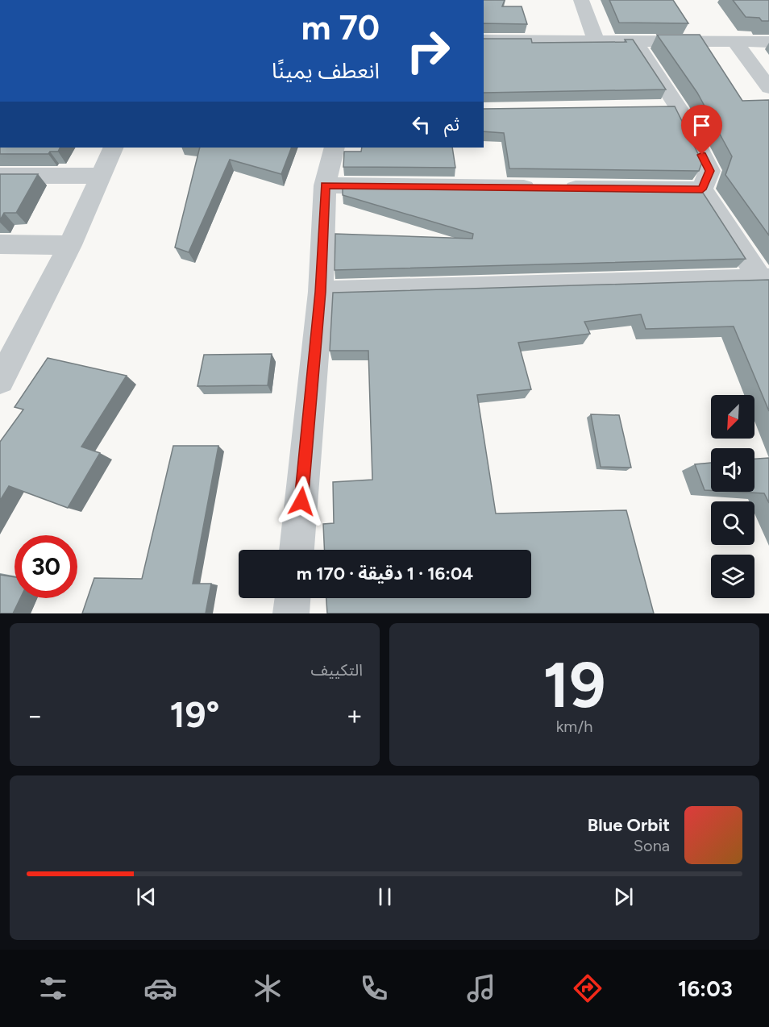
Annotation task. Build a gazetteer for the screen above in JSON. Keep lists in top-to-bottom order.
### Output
{
  "north": "bottom left",
  "page": {
    "turn": ["70 m", "انعطف يمينًا"],
    "then": "ثم",
    "limit": "30",
    "trip": "16:04 · 1 دقيقة · 170 m",
    "tile": [
      ["19", "km/h"],
      "التكييف"
    ],
    "heat": ["−", "19°", "+"],
    "song": ["Blue Orbit", "Sona"],
    "tabs": "16:03"
  }
}
